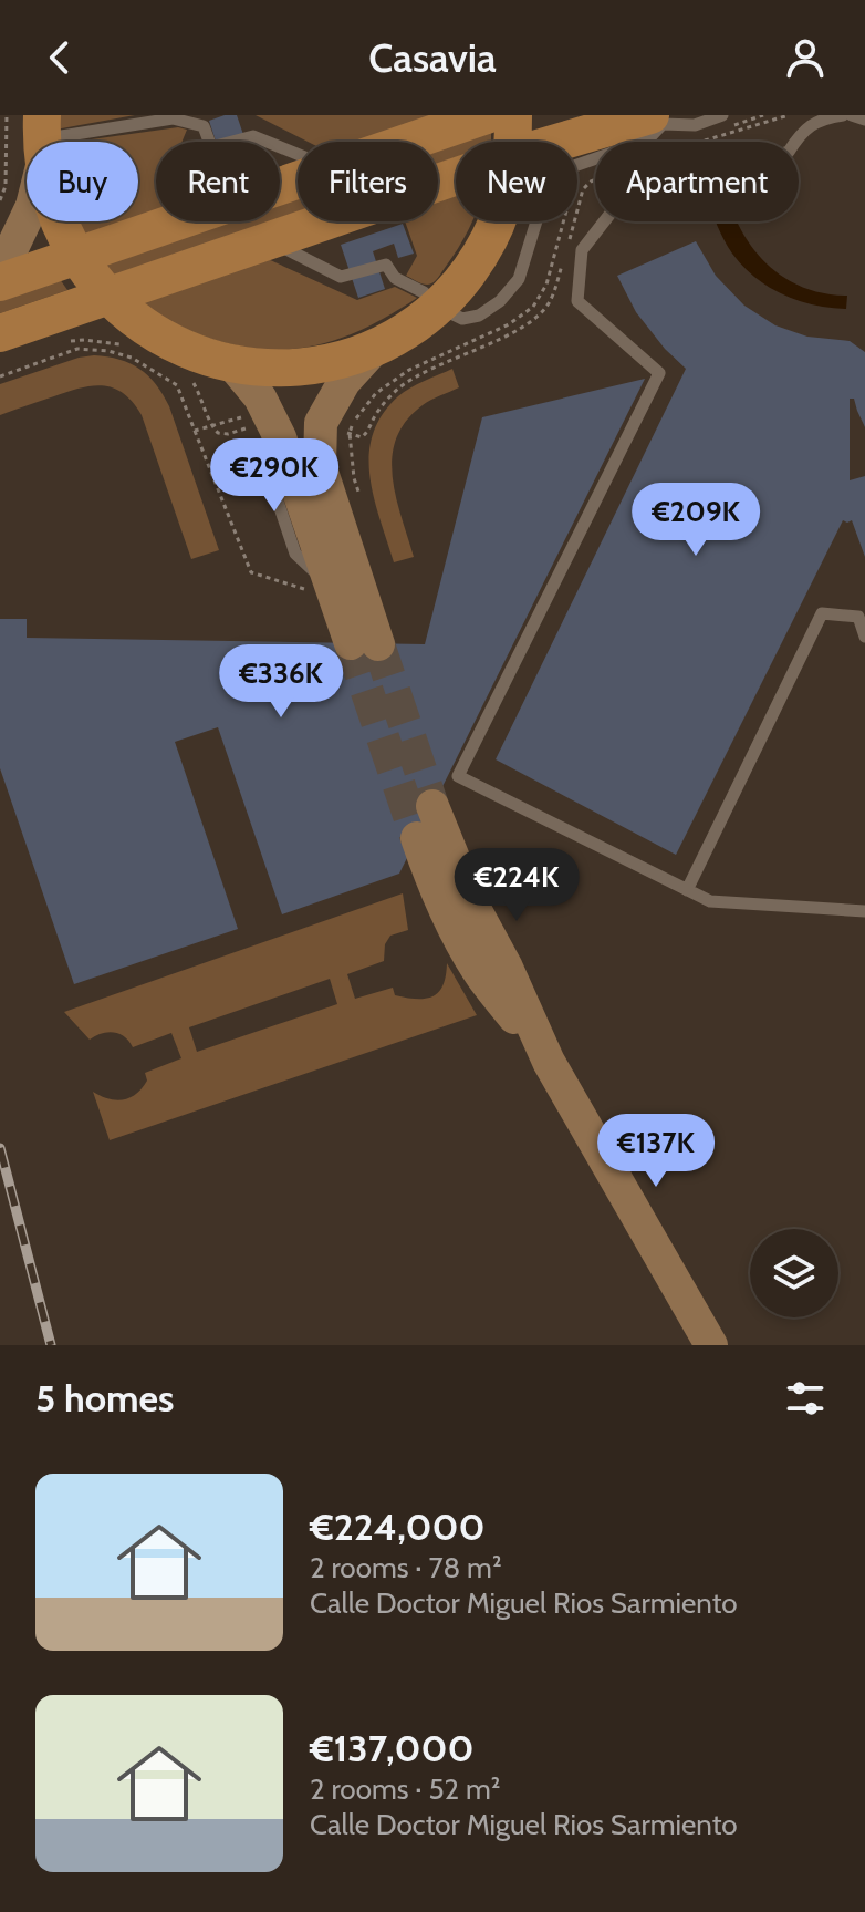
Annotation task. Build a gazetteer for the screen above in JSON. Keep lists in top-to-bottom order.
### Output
{
  "page": {
    "header": "Casavia",
    "chip": [
      "Buy",
      "Rent",
      "Filters",
      "New",
      "Apartment"
    ],
    "price": [
      "€290K",
      "€209K",
      "€336K",
      "€224K",
      "€137K"
    ],
    "heading": "5 homes",
    "list": [
      {
        "name": "€224,000",
        "note": "2 rooms · 78 m² · Calle Doctor Miguel Rios Sarmiento"
      },
      {
        "name": "€137,000",
        "note": "2 rooms · 52 m² · Calle Doctor Miguel Rios Sarmiento"
      }
    ]
  }
}
